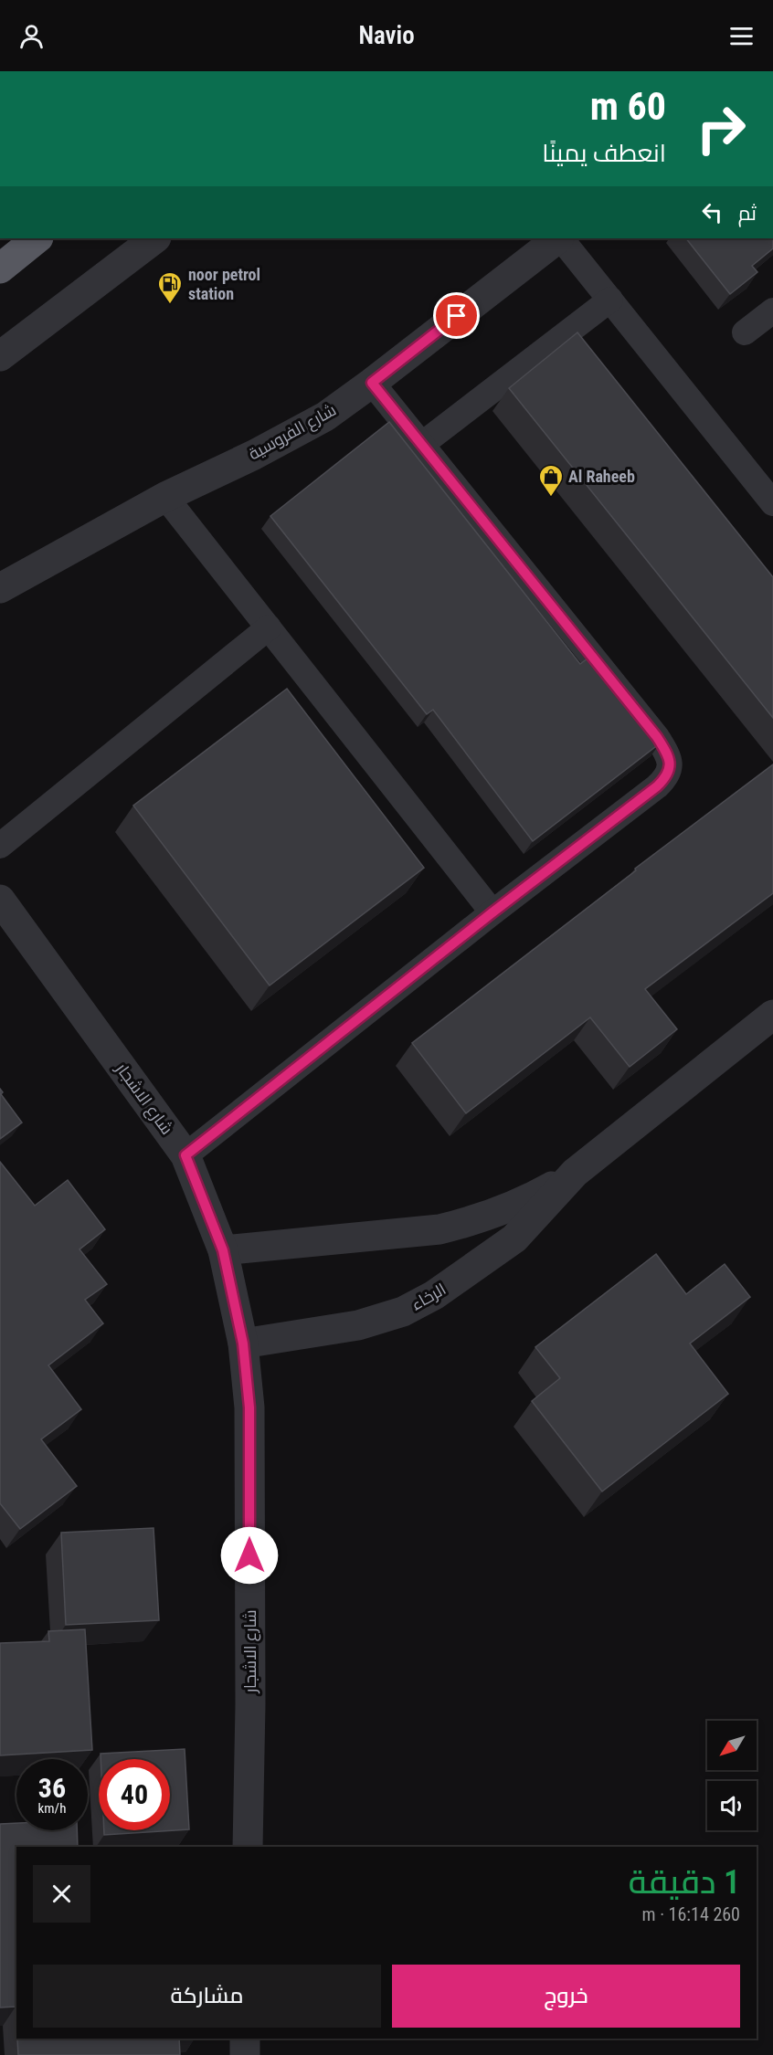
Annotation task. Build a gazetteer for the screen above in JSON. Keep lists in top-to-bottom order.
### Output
{
  "streets": {
    "street": ["شارع الفروسية", "شارع الاشجار", "الرخاء"]
  },
  "crossings": [
    ["شارع الاشجار", "الرخاء"]
  ],
  "places": {
    "fuel station": ["noor petrol station"],
    "shop": ["Al Raheeb"]
  },
  "north": "bottom left",
  "page": {
    "header": "Navio",
    "turn": ["60 m", "انعطف يمينًا"],
    "then": "ثم",
    "speed": "36 km/h",
    "limit": "40",
    "heading": ["1 دقيقة", "260 m · 16:14"],
    "buttons": ["خروج", "مشاركة"]
  }
}
